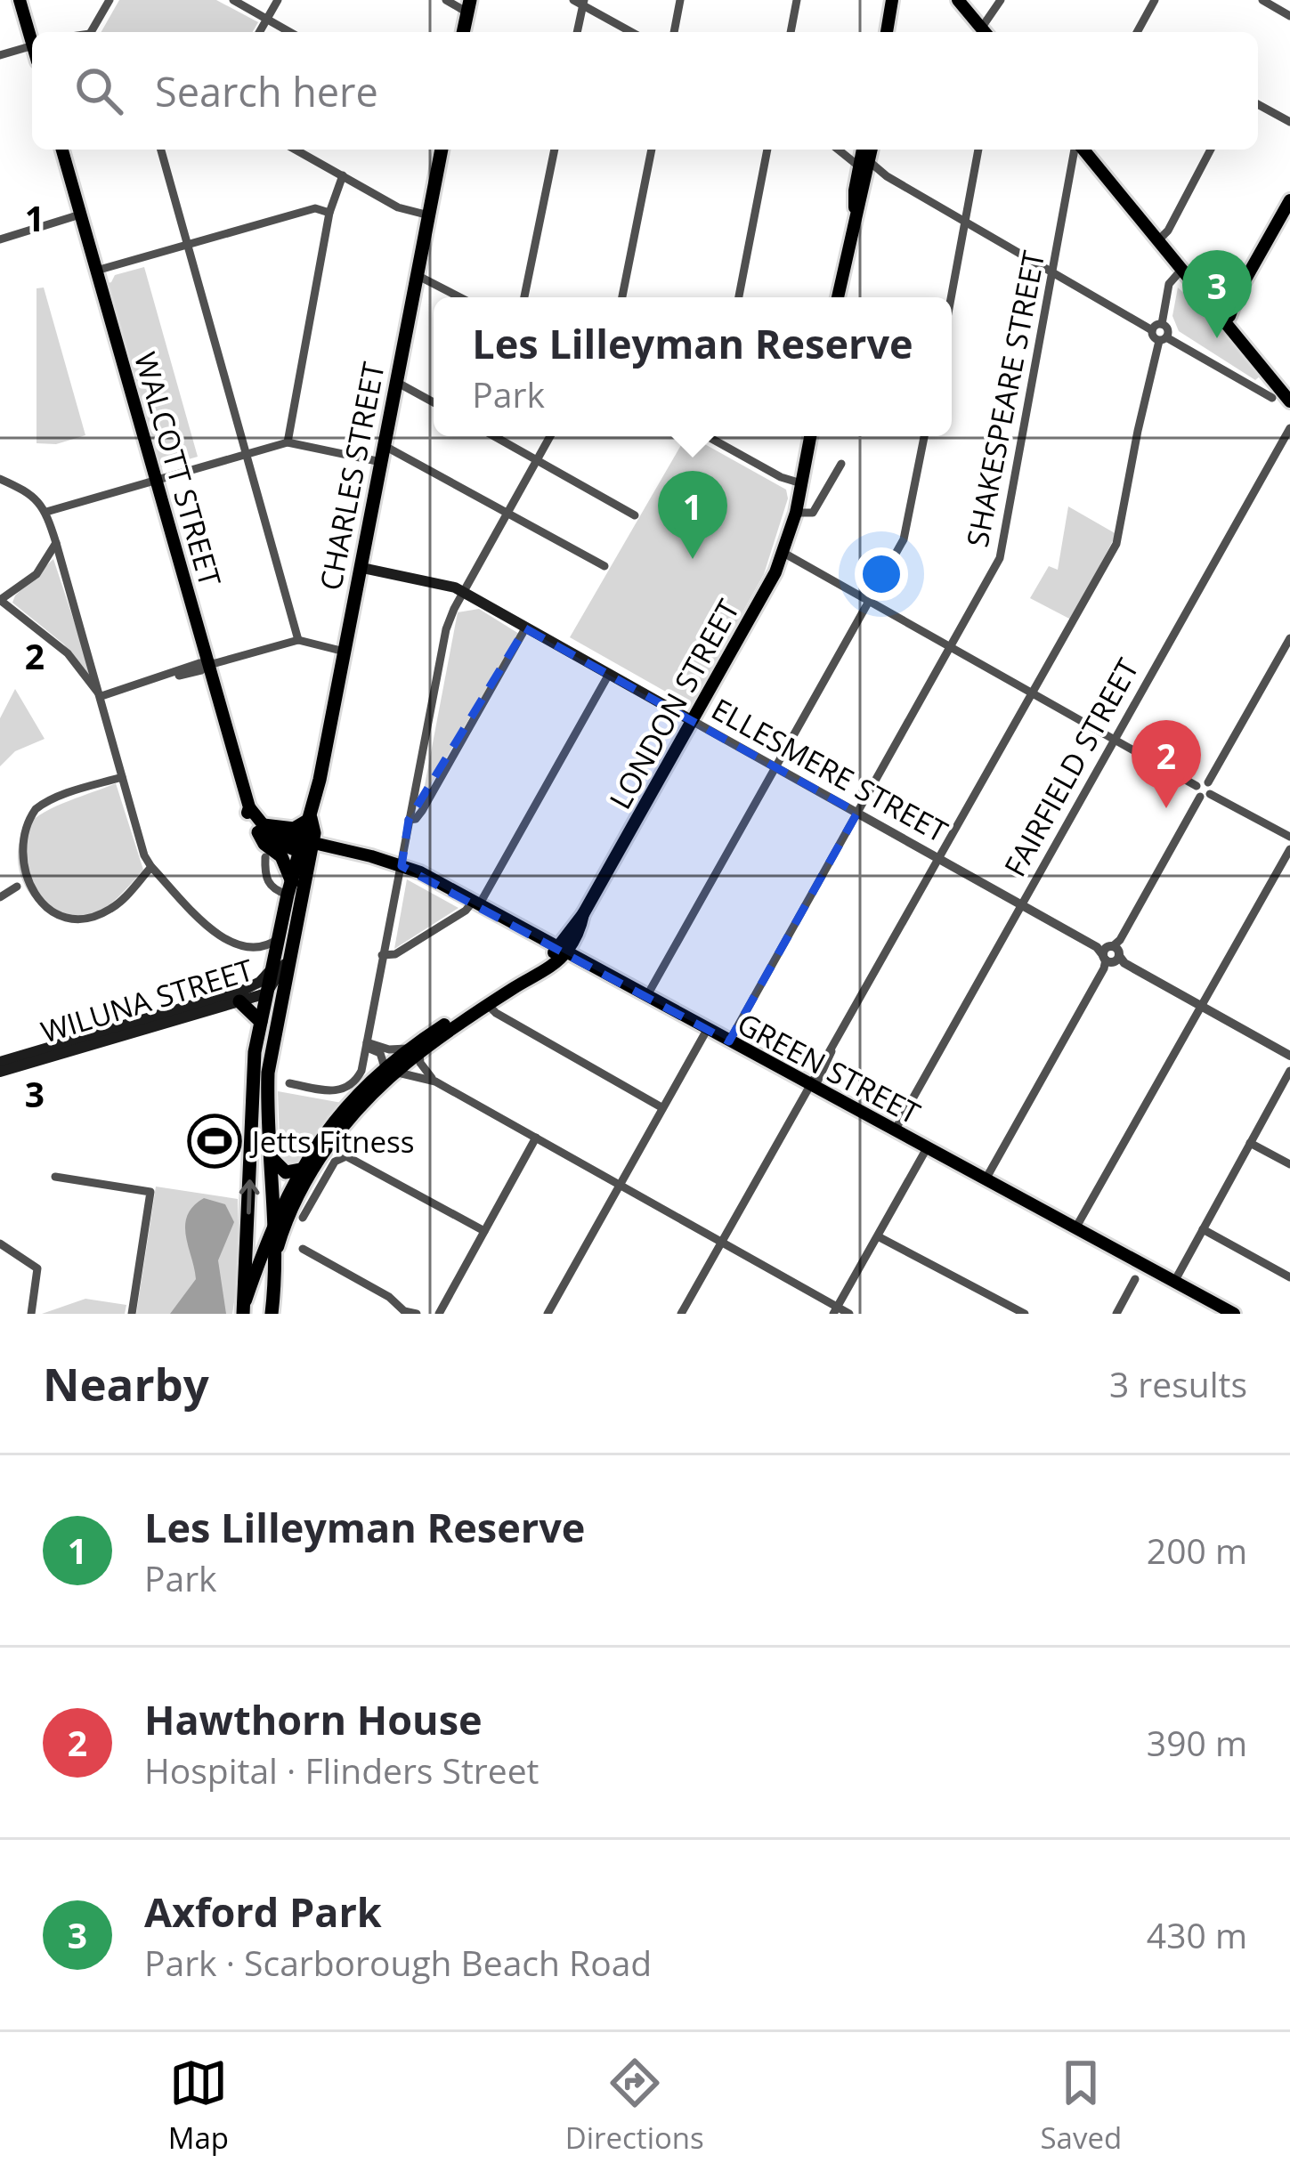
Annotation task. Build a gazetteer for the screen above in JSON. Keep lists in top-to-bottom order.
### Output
{
  "streets": {
    "highway": ["CHARLES STREET"],
    "main road": [
      "WALCOTT STREET",
      "LONDON STREET",
      "ELLESMERE STREET",
      "WILUNA STREET",
      "GREEN STREET"
    ],
    "street": ["SHAKESPEARE STREET", "FAIRFIELD STREET"]
  },
  "crossings": [
    ["SHAKESPEARE STREET", "ELLESMERE STREET"],
    ["SHAKESPEARE STREET", "GREEN STREET"],
    ["CHARLES STREET", "ELLESMERE STREET"],
    ["CHARLES STREET", "WILUNA STREET"],
    ["CHARLES STREET", "GREEN STREET"],
    ["LONDON STREET", "ELLESMERE STREET"],
    ["LONDON STREET", "GREEN STREET"],
    ["FAIRFIELD STREET", "ELLESMERE STREET"],
    ["FAIRFIELD STREET", "GREEN STREET"]
  ],
  "places": {
    "sports": ["Jetts Fitness"]
  },
  "page": {
    "search": "Search here",
    "pins": ["3", "1", "2"],
    "popup": ["Les Lilleyman Reserve", "Park"],
    "heading": ["Nearby", "3 results"],
    "list": [
      {
        "mark": "1",
        "name": "Les Lilleyman Reserve",
        "note": "Park",
        "value": "200 m"
      },
      {
        "mark": "2",
        "name": "Hawthorn House",
        "note": "Hospital · Flinders Street",
        "value": "390 m"
      },
      {
        "mark": "3",
        "name": "Axford Park",
        "note": "Park · Scarborough Beach Road",
        "value": "430 m"
      }
    ],
    "nav": ["Map", "Directions", "Saved"]
  },
  "grid": {
    "rows": ["1", "2", "3"]
  }
}
